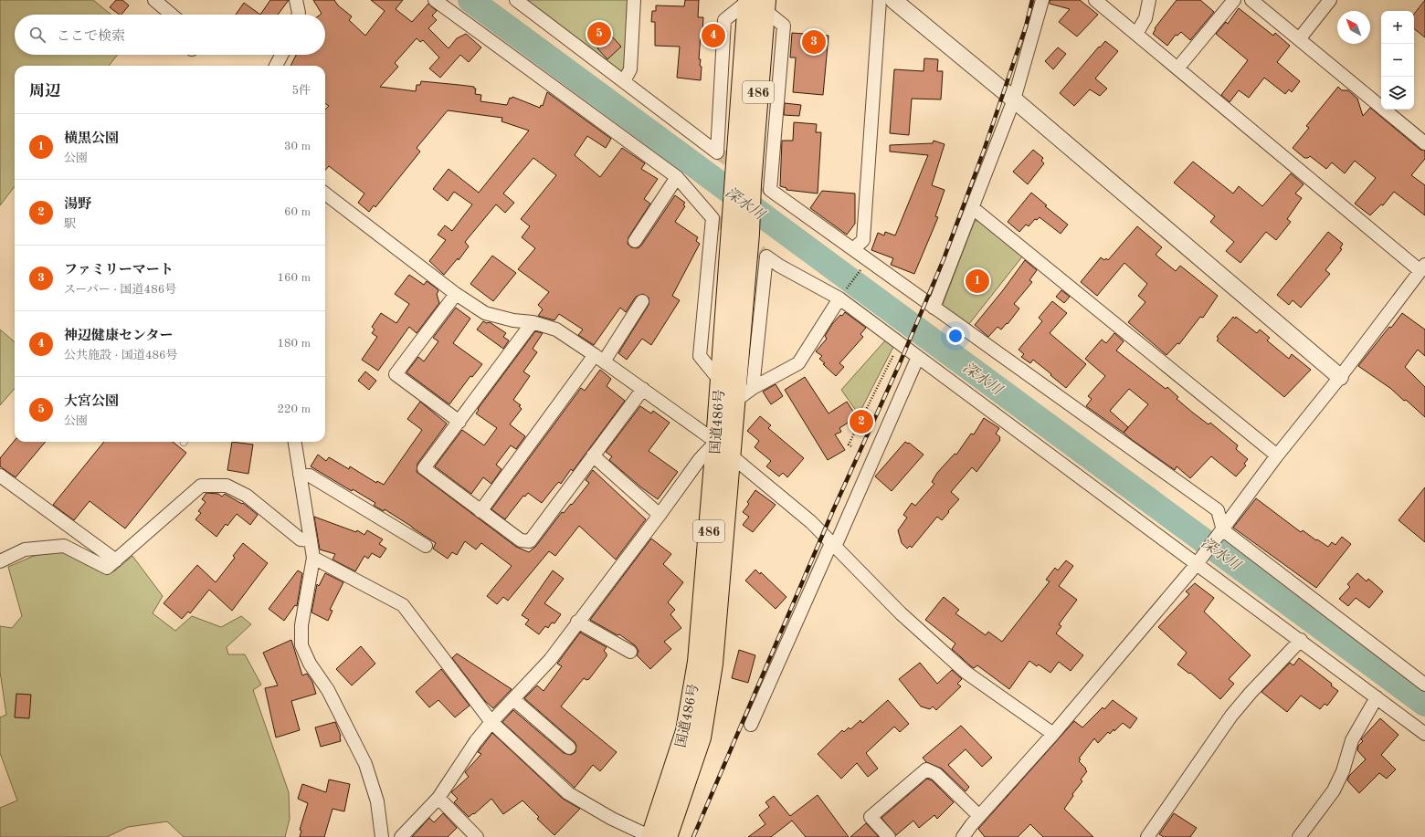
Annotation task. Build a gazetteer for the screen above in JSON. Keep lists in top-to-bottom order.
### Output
{
  "streets": {
    "highway": ["486", "国道486号"]
  },
  "water": ["深水川"],
  "north": "top left",
  "page": {
    "map_buttons": ["+", "−"],
    "search": "ここで検索",
    "pins": [
      "5",
      "4",
      "3",
      "1",
      "2"
    ],
    "heading": ["周辺", "5件"],
    "list": [
      {
        "mark": "1",
        "name": "横黒公園",
        "note": "公園",
        "value": "30 m"
      },
      {
        "mark": "2",
        "name": "湯野",
        "note": "駅",
        "value": "60 m"
      },
      {
        "mark": "3",
        "name": "ファミリーマート",
        "note": "スーパー · 国道486号",
        "value": "160 m"
      },
      {
        "mark": "4",
        "name": "神辺健康センター",
        "note": "公共施設 · 国道486号",
        "value": "180 m"
      },
      {
        "mark": "5",
        "name": "大宮公園",
        "note": "公園",
        "value": "220 m"
      }
    ]
  }
}
